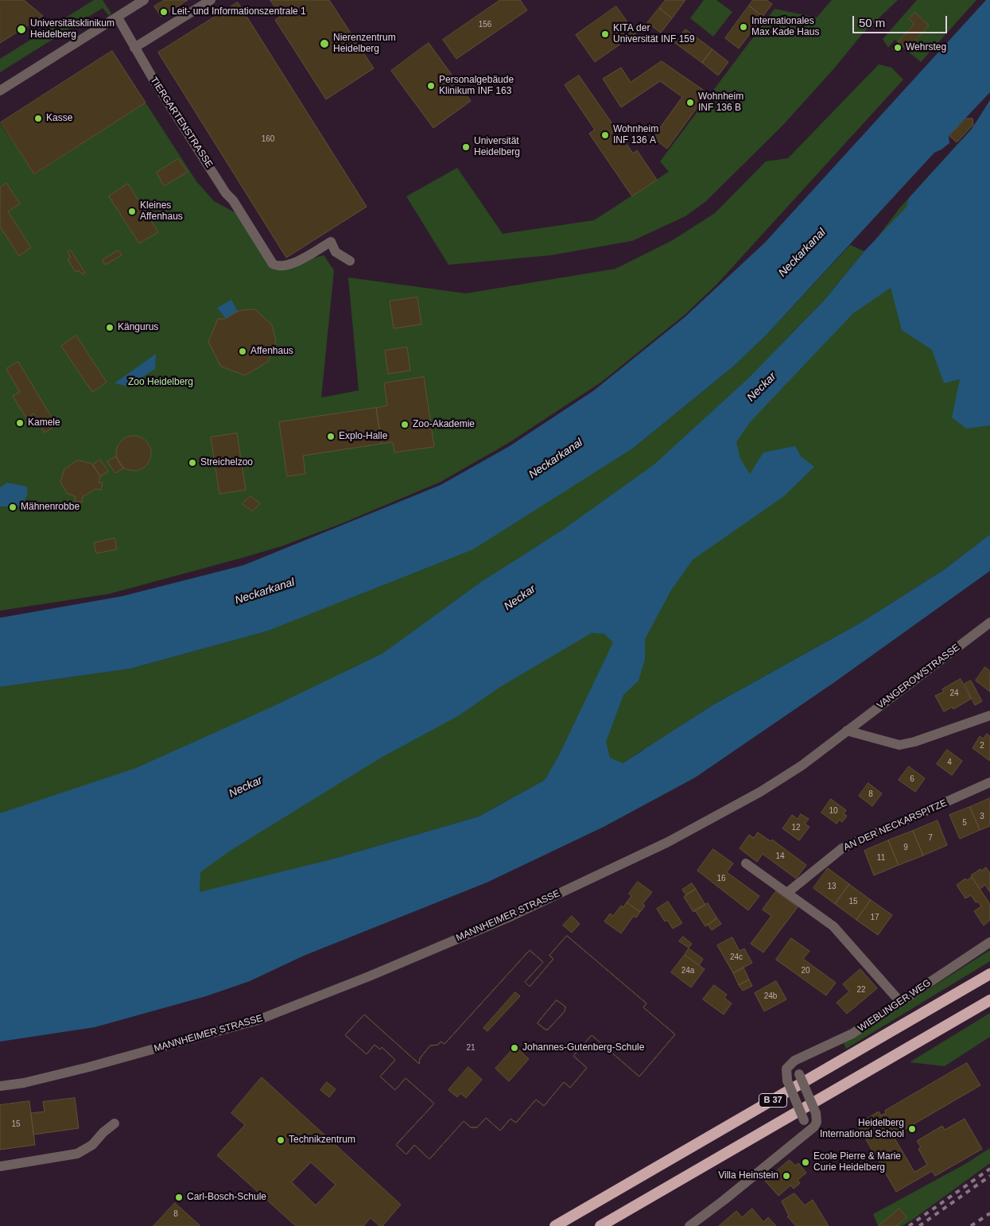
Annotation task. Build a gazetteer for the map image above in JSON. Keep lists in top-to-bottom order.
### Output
{
  "streets": {
    "highway": ["B 37"],
    "street": [
      "TIERGARTENSTRASSE",
      "VANGEROWSTRASSE",
      "AN DER NECKARSPITZE",
      "MANNHEIMER STRASSE",
      "WIEBLINGER WEG"
    ]
  },
  "crossings": [
    ["VANGEROWSTRASSE", "MANNHEIMER STRASSE"]
  ],
  "water": ["Neckarkanal", "Neckar"],
  "parks": ["Zoo Heidelberg"],
  "places": [
    "Leit- und Informationszentrale 1",
    "Internationales Max Kade Haus",
    "Universitätsklinikum Heidelberg",
    "KITA der Universität INF 159",
    "Nierenzentrum Heidelberg",
    "Wehrsteg",
    "Personalgebäude Klinikum INF 163",
    "Wohnheim INF 136 B",
    "Kasse",
    "Wohnheim INF 136 A",
    "Universität Heidelberg",
    "Kleines Affenhaus",
    "Kängurus",
    "Affenhaus",
    "Kamele",
    "Zoo-Akademie",
    "Explo-Halle",
    "Streichelzoo",
    "Mähnenrobbe",
    "Johannes-Gutenberg-Schule",
    "Heidelberg International School",
    "Technikzentrum",
    "Ecole Pierre & Marie Curie Heidelberg",
    "Villa Heinstein",
    "Carl-Bosch-Schule"
  ],
  "house_numbers": [
    "156",
    "160",
    "24",
    "2",
    "4",
    "6",
    "8",
    "10",
    "3",
    "5",
    "12",
    "7",
    "9",
    "14",
    "11",
    "16",
    "13",
    "15",
    "17",
    "24c",
    "24a",
    "20",
    "22",
    "24b",
    "21",
    "15",
    "8"
  ],
  "scale_bar": "50 m"
}
